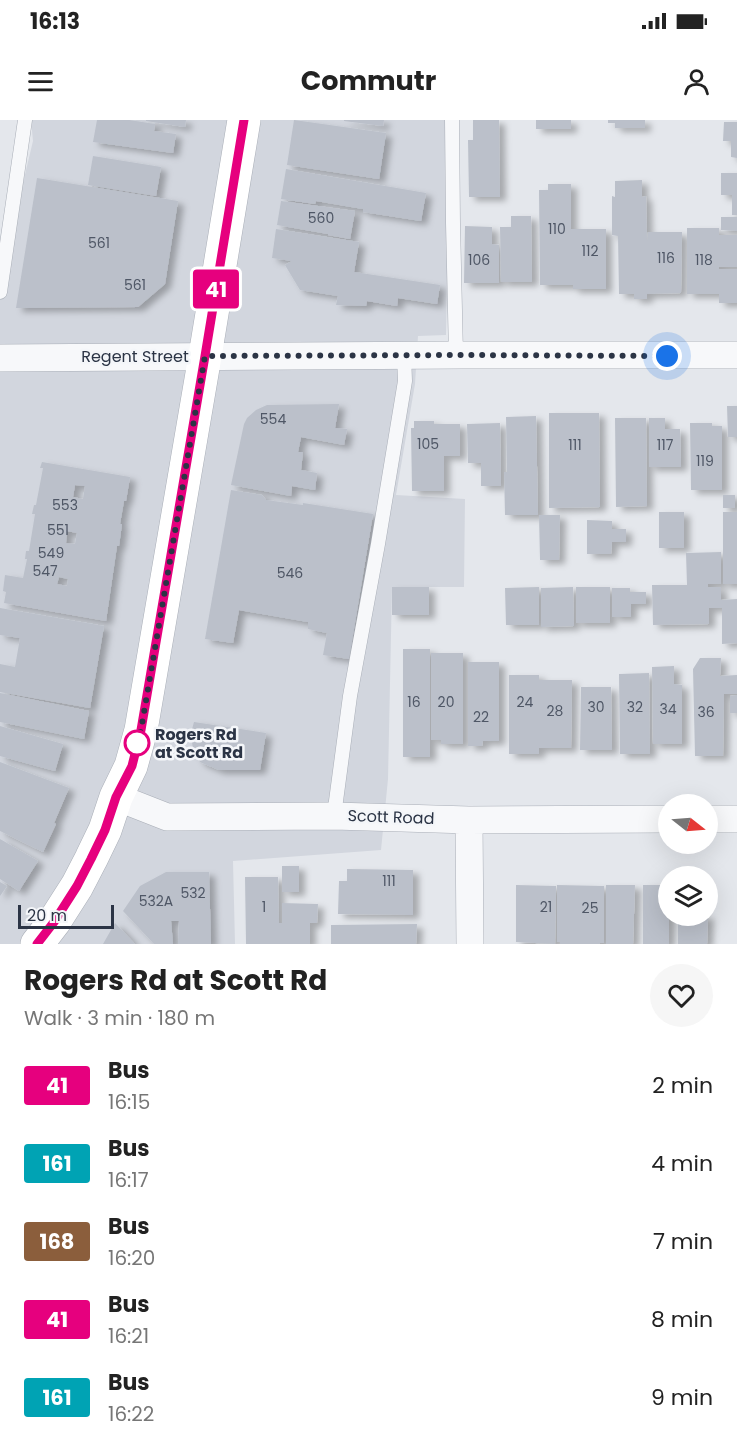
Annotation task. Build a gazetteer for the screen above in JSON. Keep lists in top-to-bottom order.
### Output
{
  "streets": {
    "street": ["Regent Street", "Scott Road"]
  },
  "places": ["Rogers Rd at Scott Rd"],
  "lines": ["bus line 41"],
  "house_numbers": [
    "560",
    "110",
    "561",
    "112",
    "116",
    "106",
    "118",
    "561",
    "554",
    "105",
    "111",
    "117",
    "119",
    "553",
    "551",
    "549",
    "547",
    "546",
    "16",
    "20",
    "24",
    "30",
    "32",
    "34",
    "28",
    "36",
    "22",
    "111",
    "532",
    "532A",
    "1",
    "21",
    "25"
  ],
  "scale_bar": "20 m",
  "north": "right",
  "page": {
    "status": "16:13",
    "header": "Commutr",
    "on_map": "41",
    "scale": "20 m",
    "heading": ["Rogers Rd at Scott Rd", "Walk · 3 min · 180 m"],
    "list": [
      {
        "mark": "41",
        "name": "Bus",
        "note": "16:15",
        "value": "2 min"
      },
      {
        "mark": "161",
        "name": "Bus",
        "note": "16:17",
        "value": "4 min"
      },
      {
        "mark": "168",
        "name": "Bus",
        "note": "16:20",
        "value": "7 min"
      },
      {
        "mark": "41",
        "name": "Bus",
        "note": "16:21",
        "value": "8 min"
      },
      {
        "mark": "161",
        "name": "Bus",
        "note": "16:22",
        "value": "9 min"
      }
    ]
  }
}
